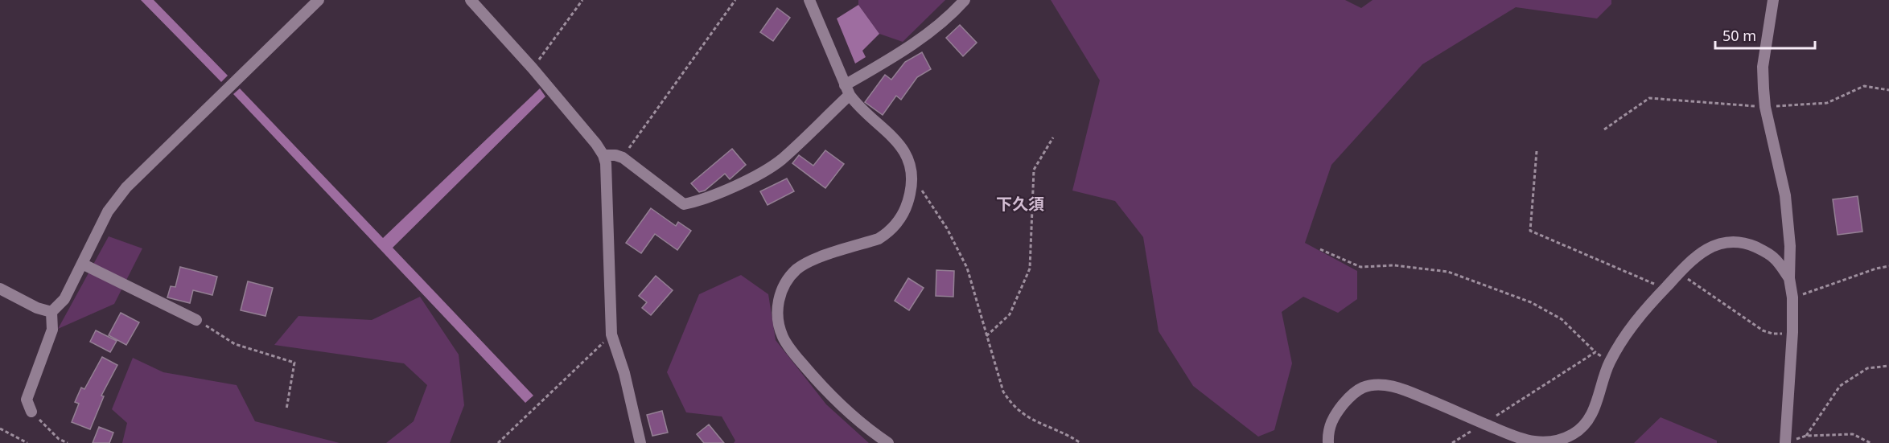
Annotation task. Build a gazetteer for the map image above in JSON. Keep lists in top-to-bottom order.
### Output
{
  "districts": ["下久須"],
  "scale_bar": "50 m"
}
